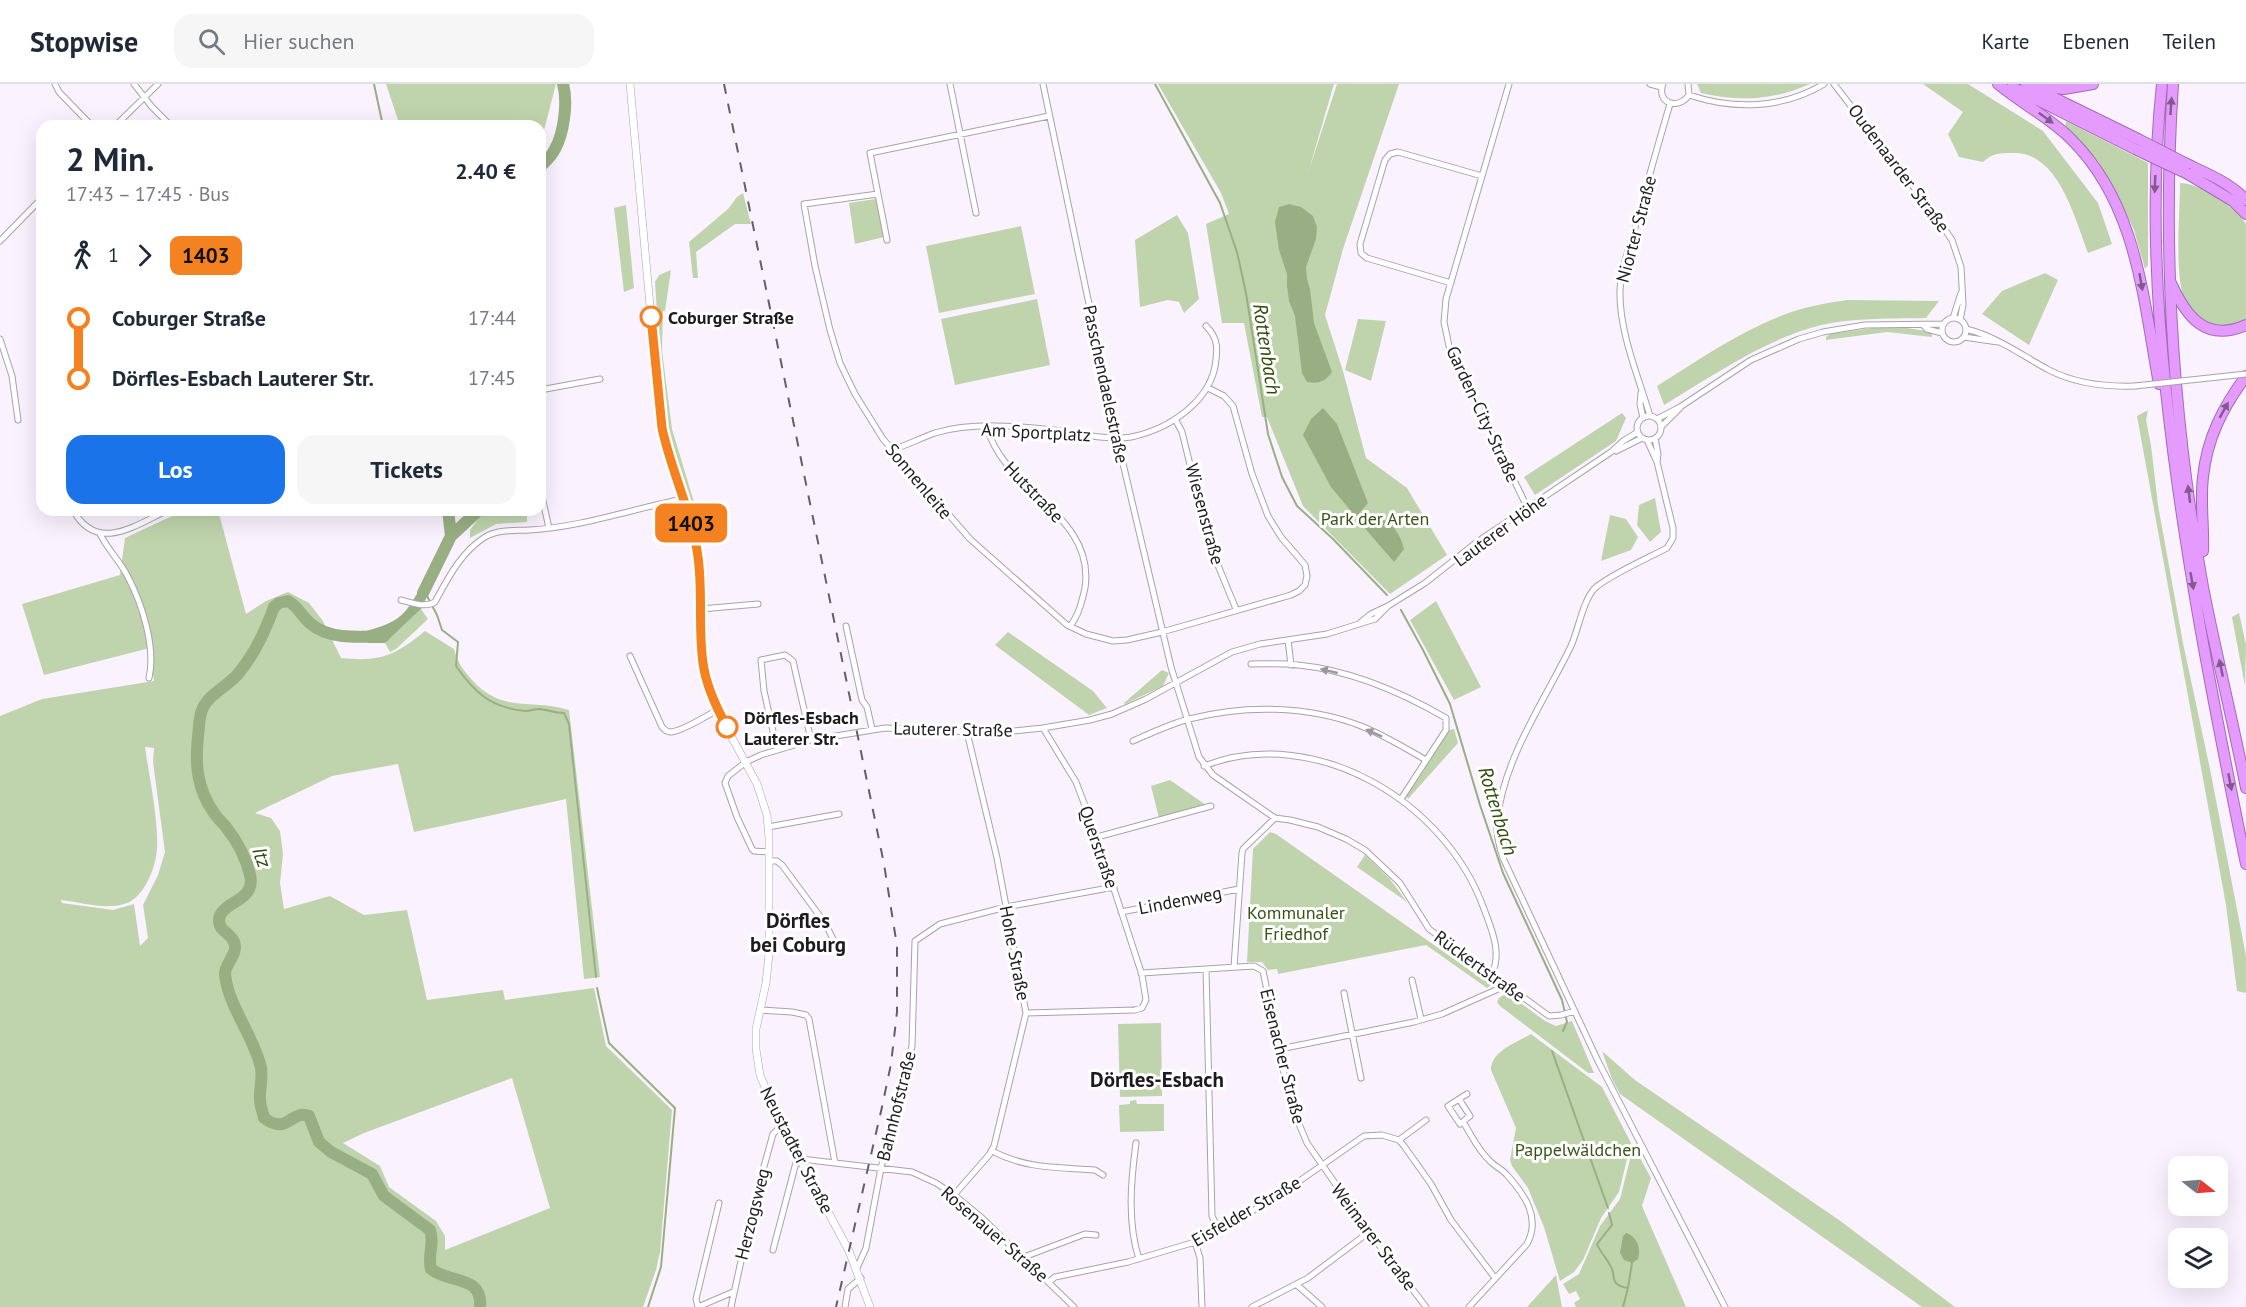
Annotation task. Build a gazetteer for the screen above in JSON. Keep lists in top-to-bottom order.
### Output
{
  "streets": {
    "street": [
      "Oudenaarder Straße",
      "Niorter Straße",
      "Passchendaelestraße",
      "Garden-City-Straße",
      "Am Sportplatz",
      "Sonnenleite",
      "Hutstraße",
      "Wiesenstraße",
      "Lauterer Höhe",
      "Lauterer Straße",
      "Querstraße",
      "Lindenweg",
      "Hohe Straße",
      "Rückertstraße",
      "Eisenacher Straße",
      "Bahnhofstraße",
      "Neustadter Straße",
      "Eisfelder Straße",
      "Herzogsweg",
      "Rosenauer Straße",
      "Weimarer Straße"
    ]
  },
  "crossings": [
    ["Niorter Straße", "Lauterer Höhe"],
    ["Passchendaelestraße", "Am Sportplatz"],
    ["Passchendaelestraße", "Sonnenleite"],
    ["Passchendaelestraße", "Lauterer Straße"],
    ["Passchendaelestraße", "Rückertstraße"],
    ["Garden-City-Straße", "Lauterer Höhe"],
    ["Am Sportplatz", "Sonnenleite"],
    ["Am Sportplatz", "Hutstraße"],
    ["Am Sportplatz", "Wiesenstraße"],
    ["Sonnenleite", "Hutstraße"],
    ["Sonnenleite", "Wiesenstraße"],
    ["Lauterer Höhe", "Lauterer Straße"],
    ["Lauterer Straße", "Querstraße"],
    ["Lauterer Straße", "Hohe Straße"],
    ["Lauterer Straße", "Rückertstraße"],
    ["Lauterer Straße", "Neustadter Straße"],
    ["Querstraße", "Lindenweg"],
    ["Querstraße", "Hohe Straße"],
    ["Hohe Straße", "Bahnhofstraße"],
    ["Hohe Straße", "Rosenauer Straße"],
    ["Eisenacher Straße", "Eisfelder Straße"],
    ["Eisenacher Straße", "Weimarer Straße"],
    ["Bahnhofstraße", "Neustadter Straße"],
    ["Bahnhofstraße", "Rosenauer Straße"],
    ["Neustadter Straße", "Herzogsweg"],
    ["Neustadter Straße", "Rosenauer Straße"],
    ["Eisfelder Straße", "Rosenauer Straße"],
    ["Eisfelder Straße", "Weimarer Straße"]
  ],
  "districts": ["Dörfles bei Coburg", "Dörfles-Esbach"],
  "water": ["Rottenbach", "Itz"],
  "parks": ["Park der Arten", "Kommunaler Friedhof", "Pappelwäldchen"],
  "places": ["Coburger Straße", "Dörfles-Esbach Lauterer Str."],
  "lines": ["bus line 1403"],
  "north": "right",
  "page": {
    "header": "Stopwise",
    "search": "Hier suchen",
    "nav": ["Karte", "Ebenen", "Teilen"],
    "on_map": "1403",
    "heading": ["2 Min.", "17:43 – 17:45 · Bus", "2.40 €"],
    "legs": ["1", "1403"],
    "list": [
      {
        "name": "Coburger Straße",
        "value": "17:44"
      },
      {
        "name": "Dörfles-Esbach Lauterer Str.",
        "value": "17:45"
      }
    ],
    "buttons": ["Los", "Tickets"]
  }
}
